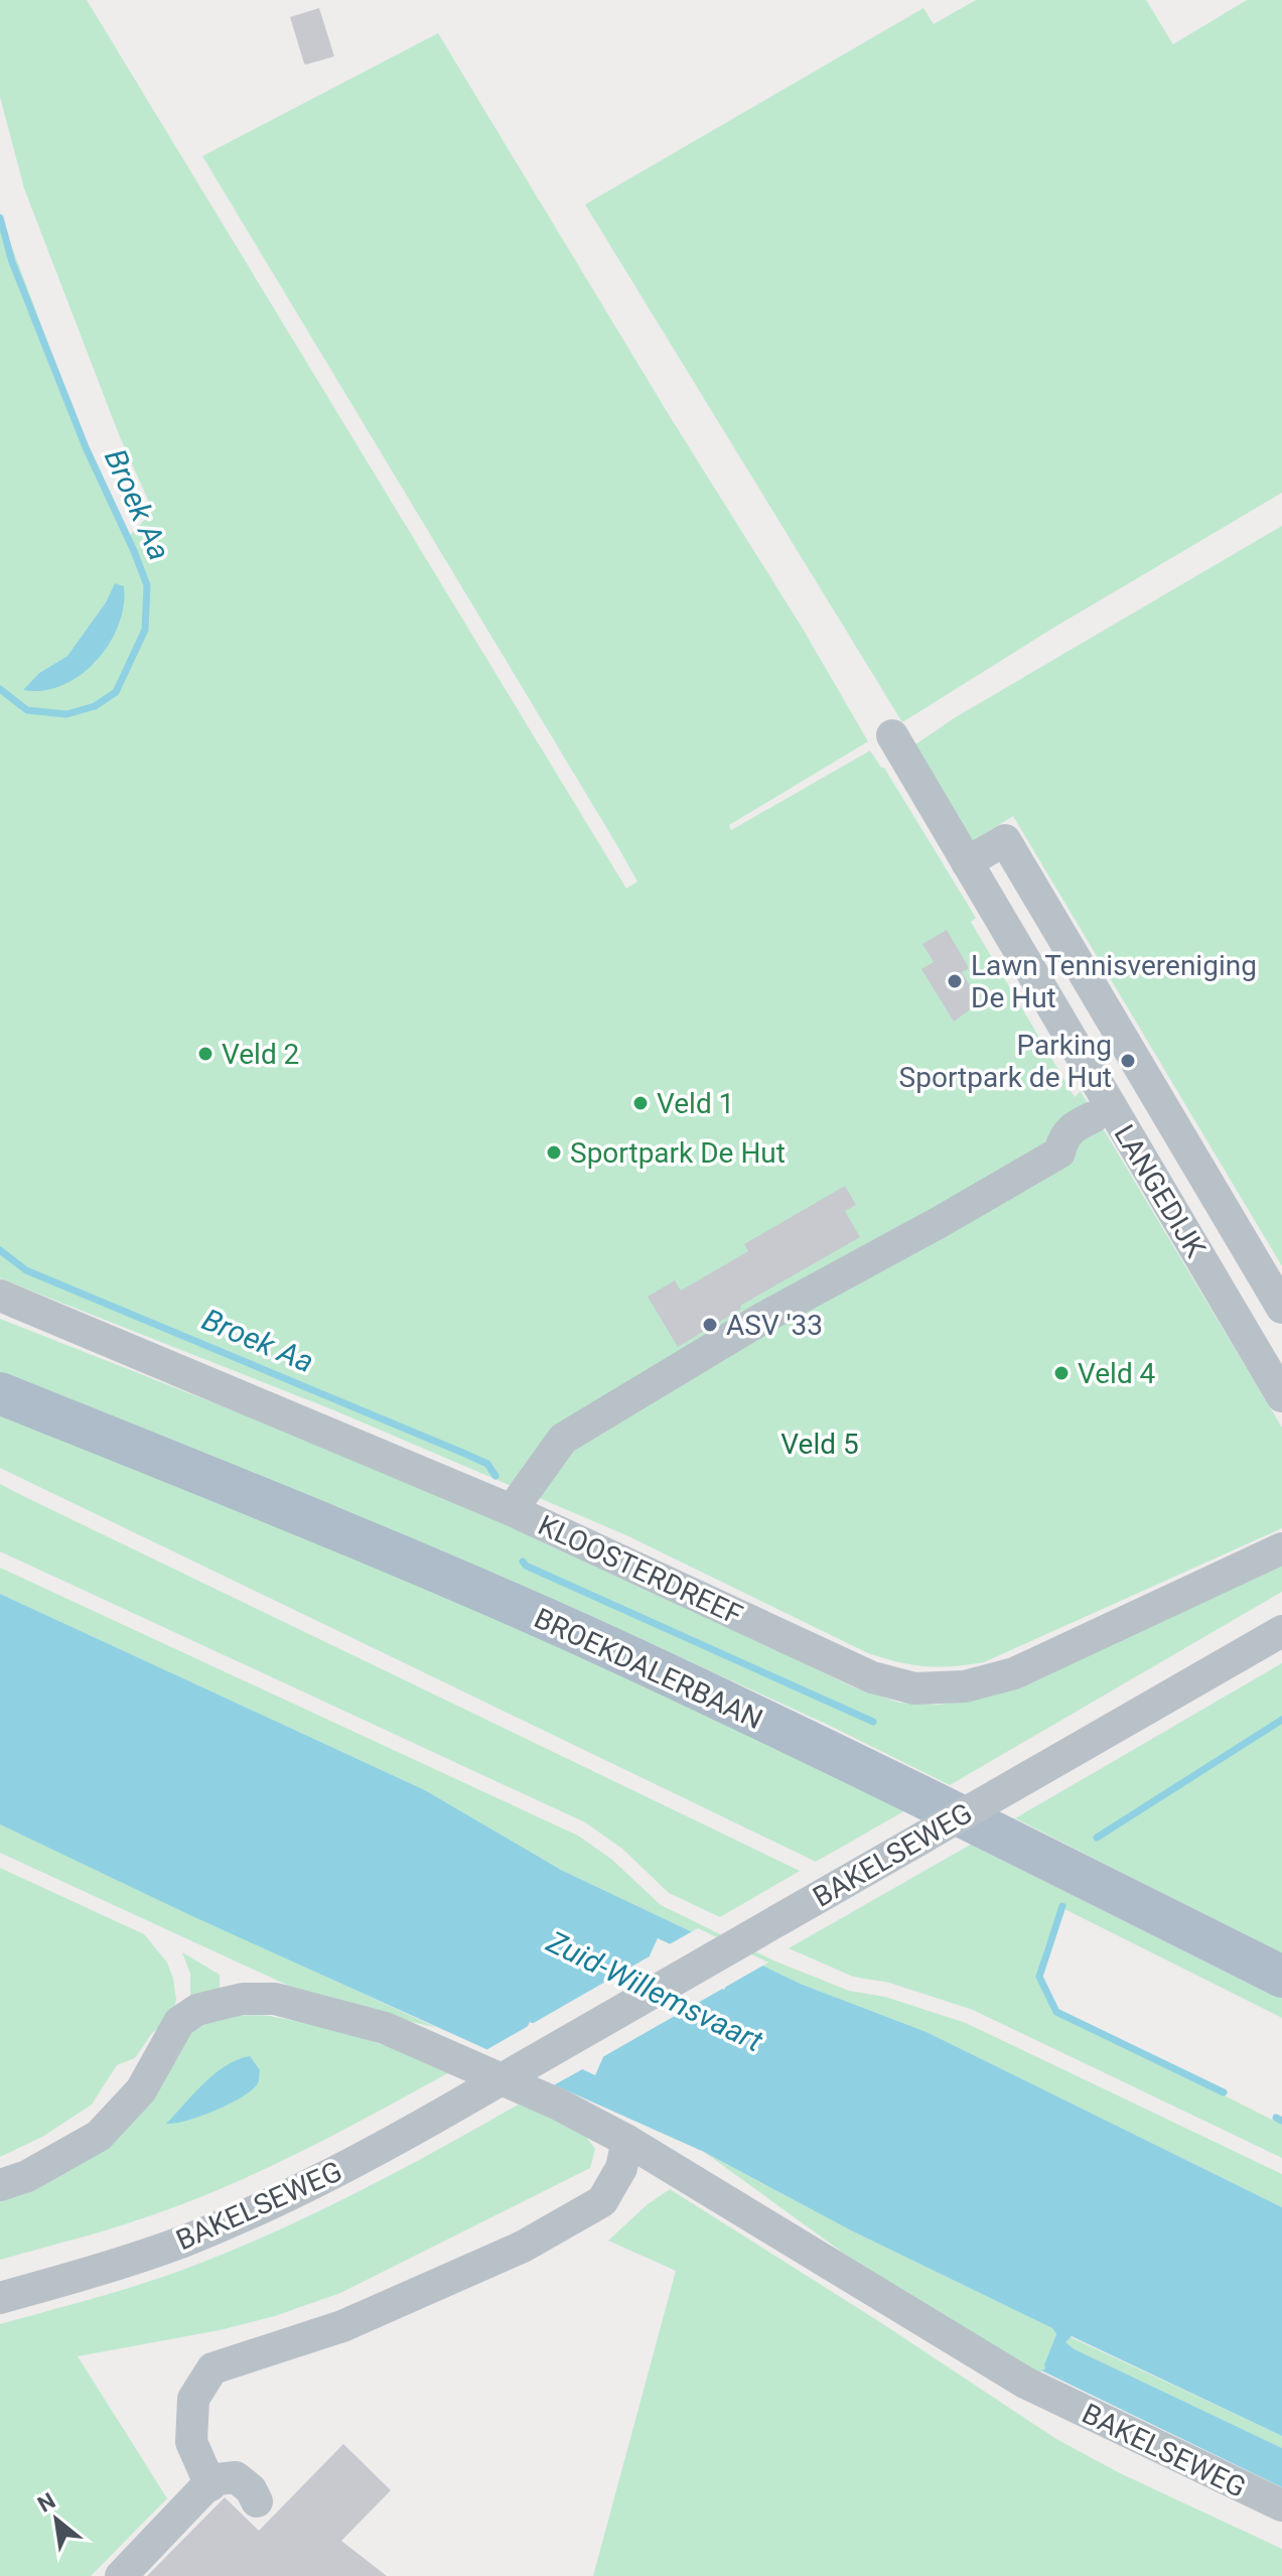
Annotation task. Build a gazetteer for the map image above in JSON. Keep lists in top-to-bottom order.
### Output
{
  "streets": {
    "main road": ["BROEKDALERBAAN"],
    "street": ["LANGEDIJK", "KLOOSTERDREEF", "BAKELSEWEG"]
  },
  "water": ["Broek Aa", "Zuid-Willemsvaart"],
  "parks": ["Veld 5"],
  "places": [
    "Lawn Tennisvereniging De Hut",
    "Veld 2",
    "Parking Sportpark de Hut",
    "Veld 1",
    "Sportpark De Hut",
    "ASV '33",
    "Veld 4"
  ],
  "north": "top left"
}
